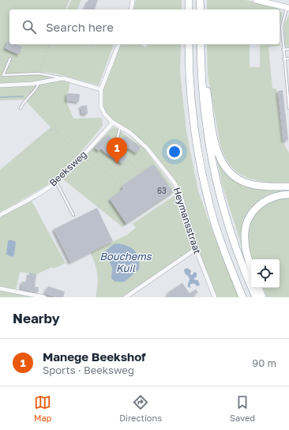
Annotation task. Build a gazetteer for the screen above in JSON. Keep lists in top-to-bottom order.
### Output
{
  "streets": {
    "street": ["Beeksweg", "Heymansstraat"]
  },
  "crossings": [
    ["Beeksweg", "Heymansstraat"]
  ],
  "water": ["Bouchems Kuil"],
  "house_numbers": ["63"],
  "page": {
    "search": "Search here",
    "pins": "1",
    "heading": "Nearby",
    "list": [
      {
        "mark": "1",
        "name": "Manege Beekshof",
        "note": "Sports · Beeksweg",
        "value": "90 m"
      }
    ],
    "nav": ["Map", "Directions", "Saved"]
  }
}
